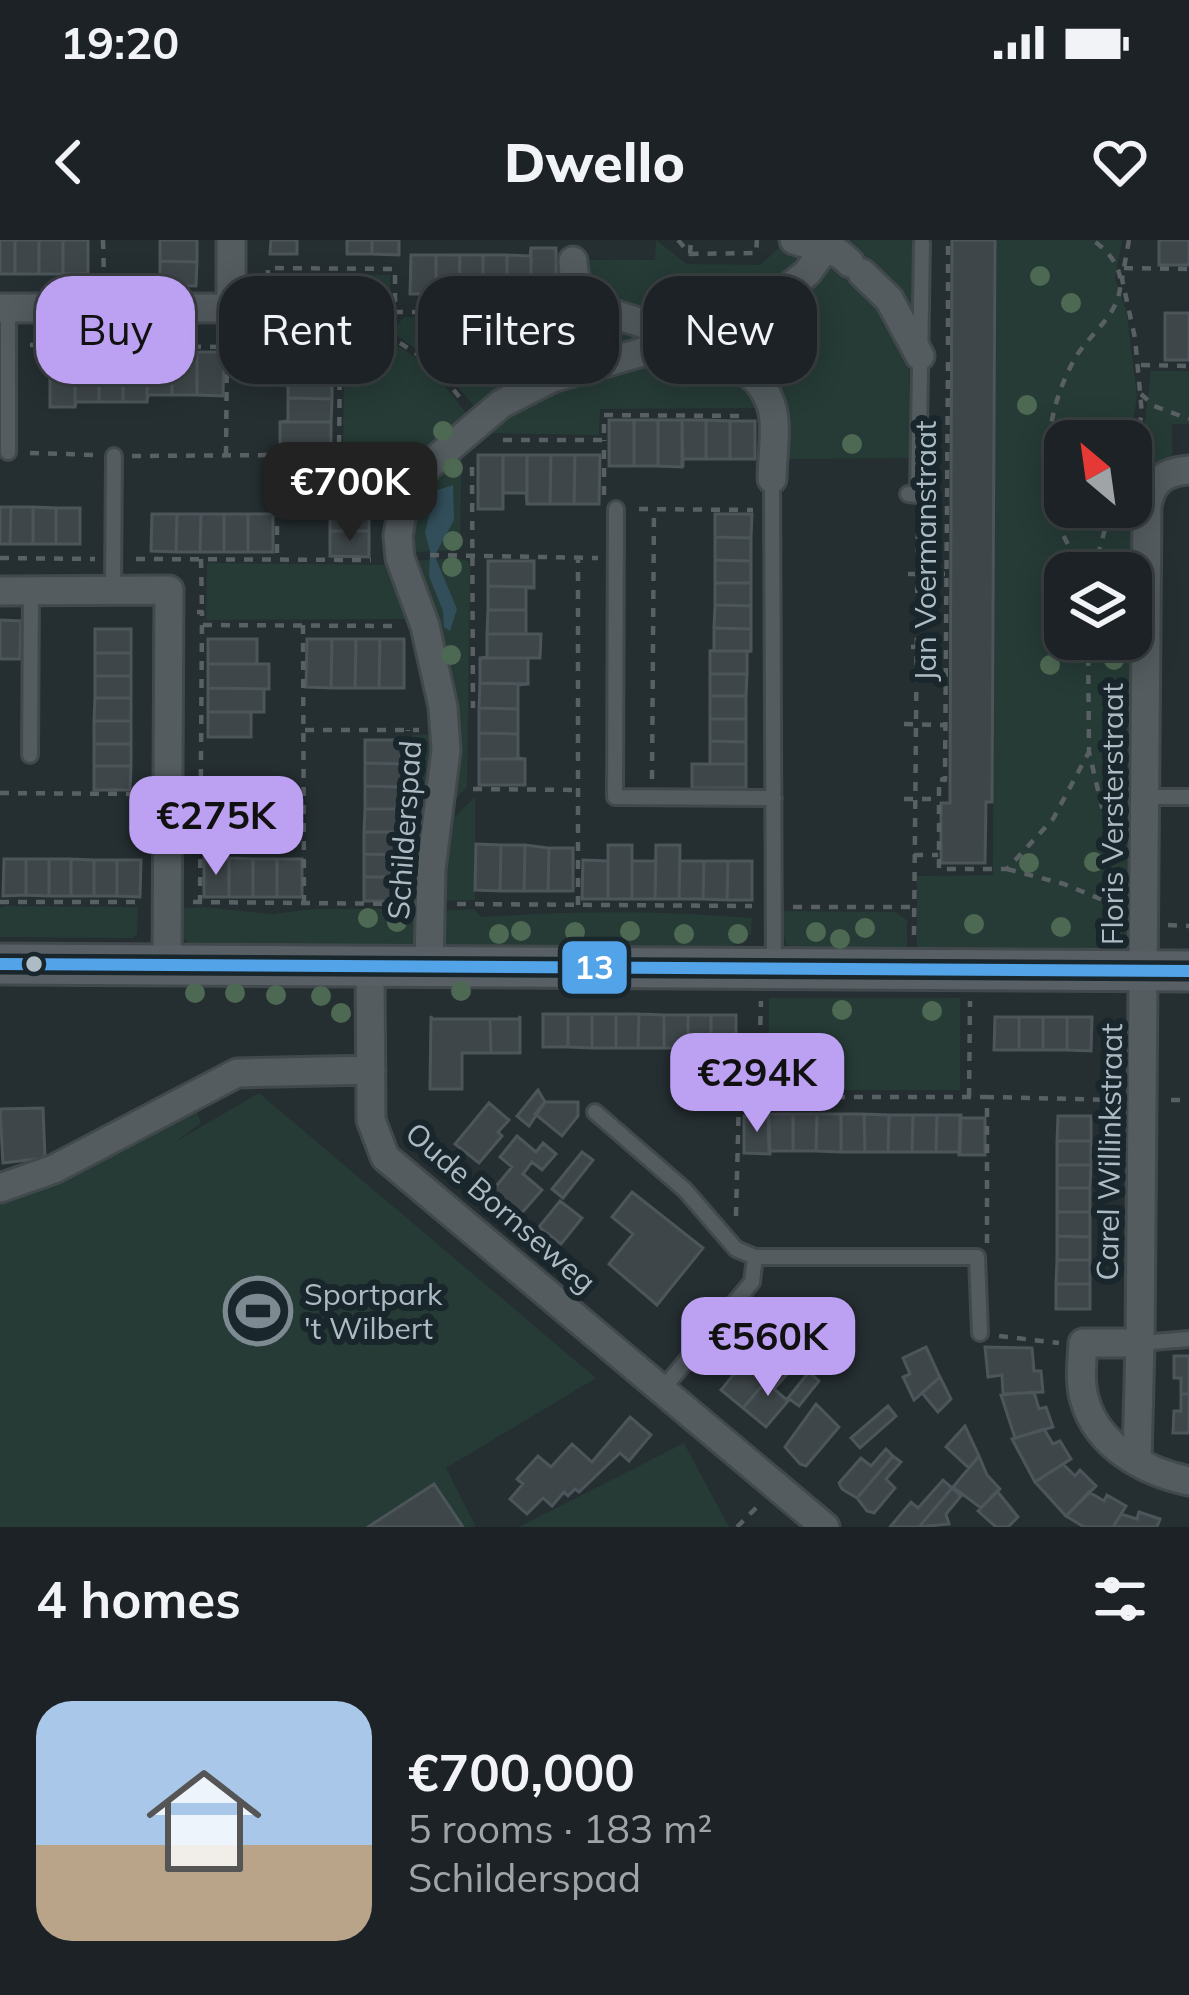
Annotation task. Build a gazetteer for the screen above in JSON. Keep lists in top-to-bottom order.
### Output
{
  "streets": {
    "street": [
      "Floris Versterstraat",
      "Schilderspad",
      "Carel Willinkstraat",
      "Oude Bornseweg"
    ],
    "path": ["Jan Voermanstraat"]
  },
  "crossings": [
    ["Floris Versterstraat", "Carel Willinkstraat"]
  ],
  "places": {
    "sports": ["Sportpark 't Wilbert"]
  },
  "lines": ["transit line 13"],
  "north": "top left",
  "page": {
    "status": "19:20",
    "header": "Dwello",
    "chip": [
      "Buy",
      "Rent",
      "Filters",
      "New"
    ],
    "price": [
      "€700K",
      "€275K",
      "€294K",
      "€560K"
    ],
    "heading": "4 homes",
    "list": [
      {
        "name": "€700,000",
        "note": "5 rooms · 183 m² · Schilderspad"
      }
    ]
  }
}
